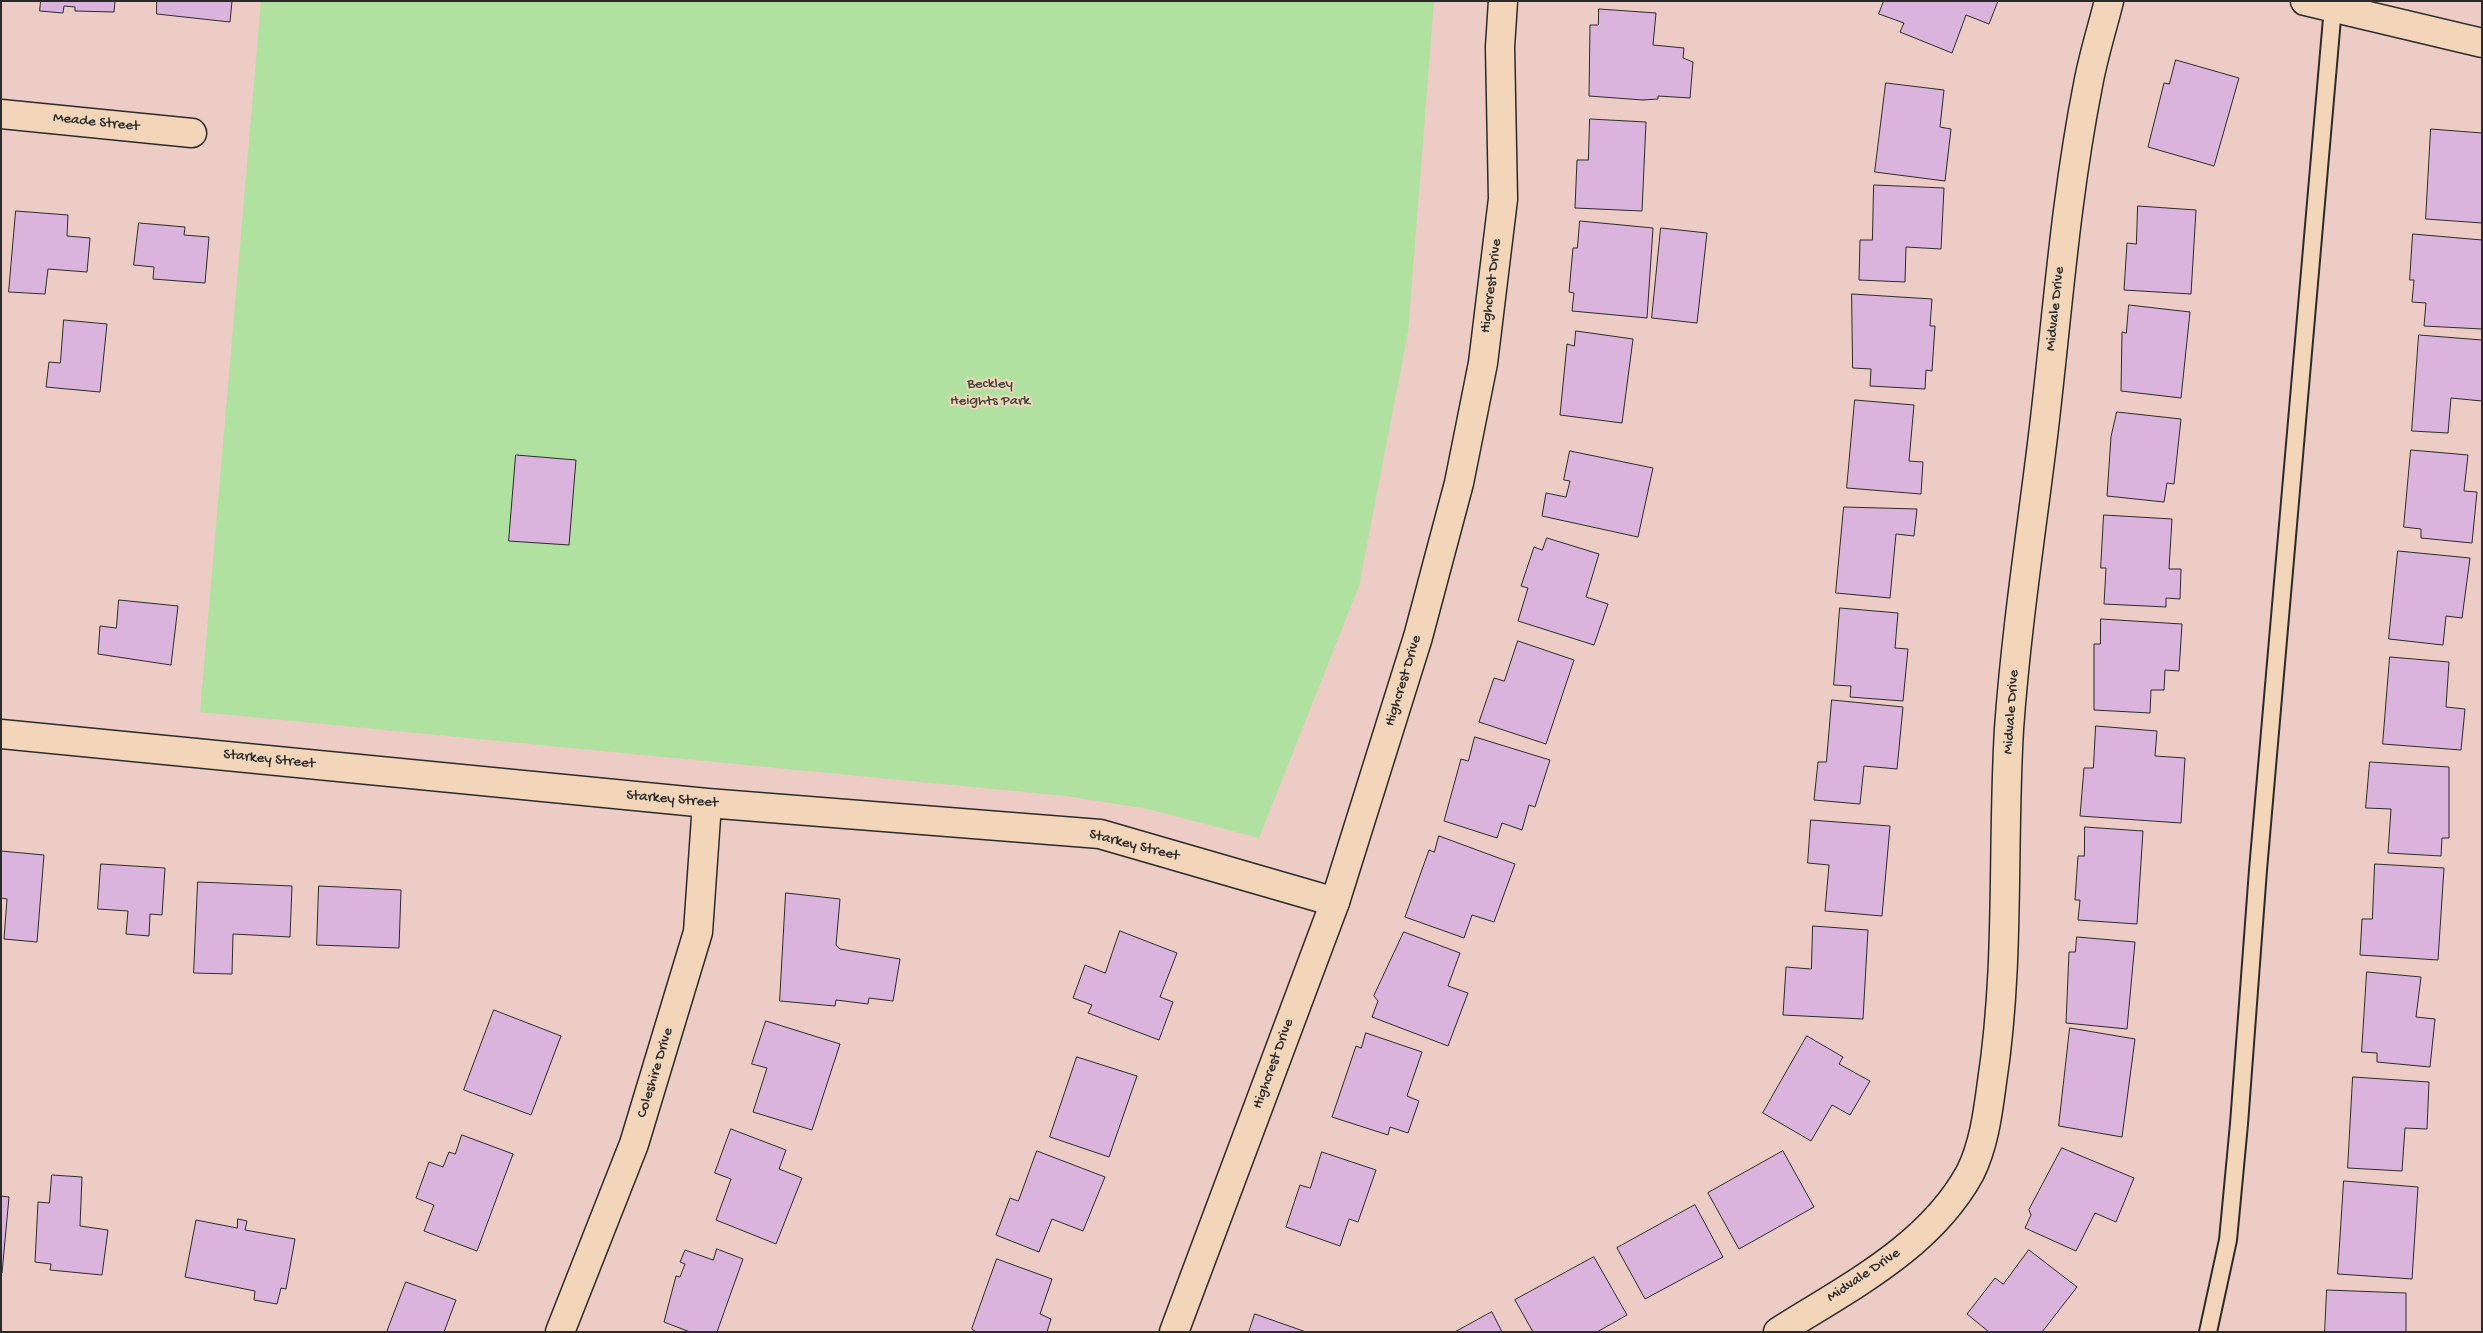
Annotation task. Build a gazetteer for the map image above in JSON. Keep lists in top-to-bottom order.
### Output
{
  "streets": {
    "street": [
      "Meade Street",
      "Highcrest Drive",
      "Midvale Drive",
      "Starkey Street",
      "Coleshire Drive"
    ]
  },
  "crossings": [
    ["Highcrest Drive", "Starkey Street"],
    ["Starkey Street", "Coleshire Drive"]
  ],
  "parks": ["Beckley Heights Park"]
}
